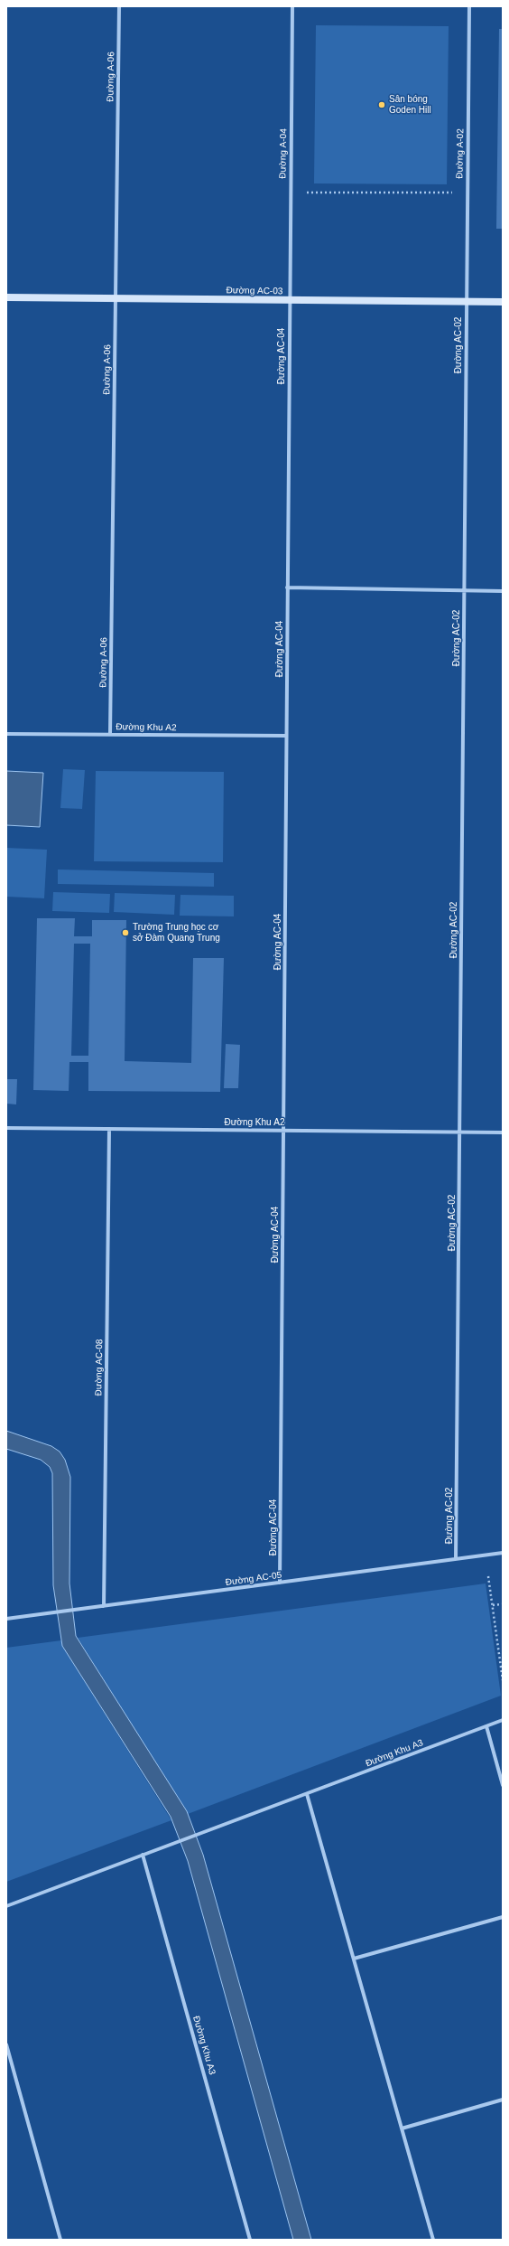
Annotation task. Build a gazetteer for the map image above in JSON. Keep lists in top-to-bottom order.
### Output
{
  "streets": {
    "street": [
      "Đường A-06",
      "Đường A-04",
      "Đường A-02",
      "Đường AC-03",
      "Đường AC-02",
      "Đường AC-04",
      "Đường Khu A2",
      "Đường AC-08",
      "Đường AC-05",
      "Đường Khu A3"
    ]
  },
  "crossings": [
    ["Đường A-06", "Đường AC-03"],
    ["Đường A-06", "Đường Khu A2"],
    ["Đường A-04", "Đường AC-03"],
    ["Đường A-04", "Đường AC-04"],
    ["Đường A-02", "Đường AC-03"],
    ["Đường A-02", "Đường AC-02"],
    ["Đường AC-03", "Đường AC-02"],
    ["Đường AC-03", "Đường AC-04"],
    ["Đường AC-02", "Đường Khu A2"],
    ["Đường AC-02", "Đường AC-05"],
    ["Đường AC-04", "Đường Khu A2"],
    ["Đường AC-04", "Đường AC-05"],
    ["Đường Khu A2", "Đường AC-08"],
    ["Đường AC-08", "Đường AC-05"]
  ],
  "places": ["Sân bóng Goden Hill", "Trường Trung học cơ sở Đàm Quang Trung"]
}
